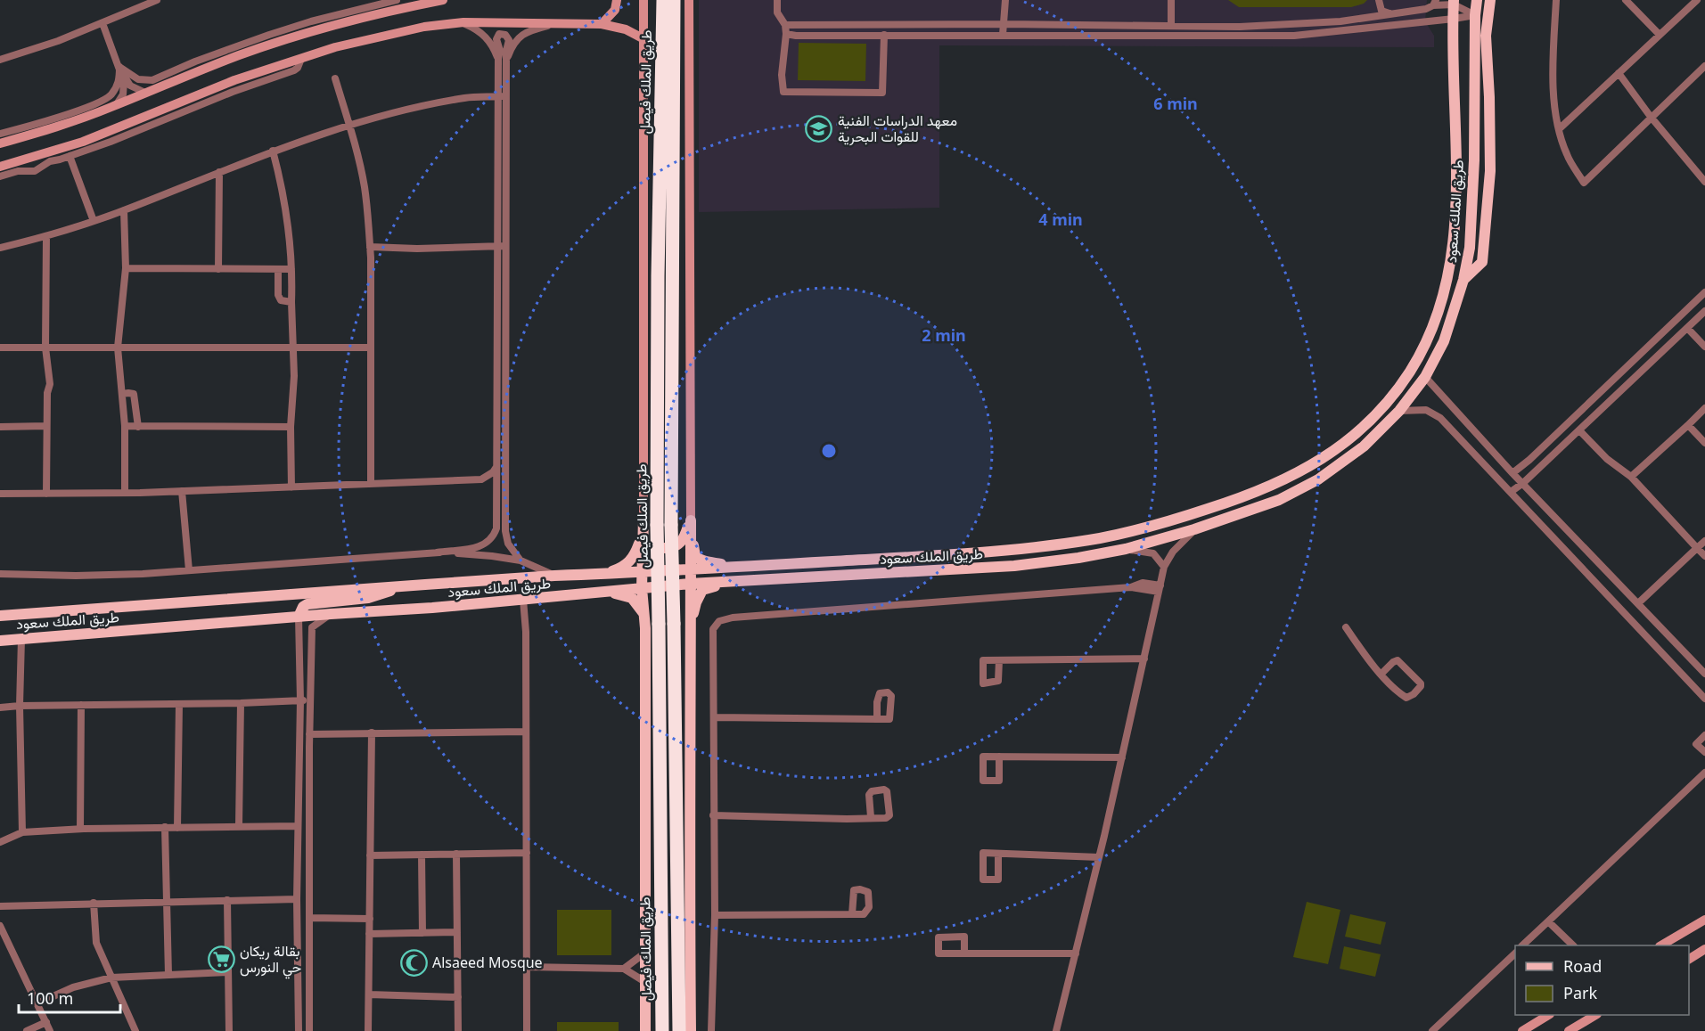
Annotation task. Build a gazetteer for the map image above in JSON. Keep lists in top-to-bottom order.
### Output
{
  "streets": {
    "highway": ["طريق الملك فيصل"],
    "main road": ["طريق الملك سعود"]
  },
  "places": {
    "school or university": ["معهد الدراسات الفنية للقوات البحرية"],
    "supermarket": ["بقالة ريكان حي النورس"],
    "mosque": ["Alsaeed Mosque"]
  },
  "legend": ["Road", "Park"],
  "scale_bar": "100 m",
  "rings": ["6 min", "4 min", "2 min"]
}
